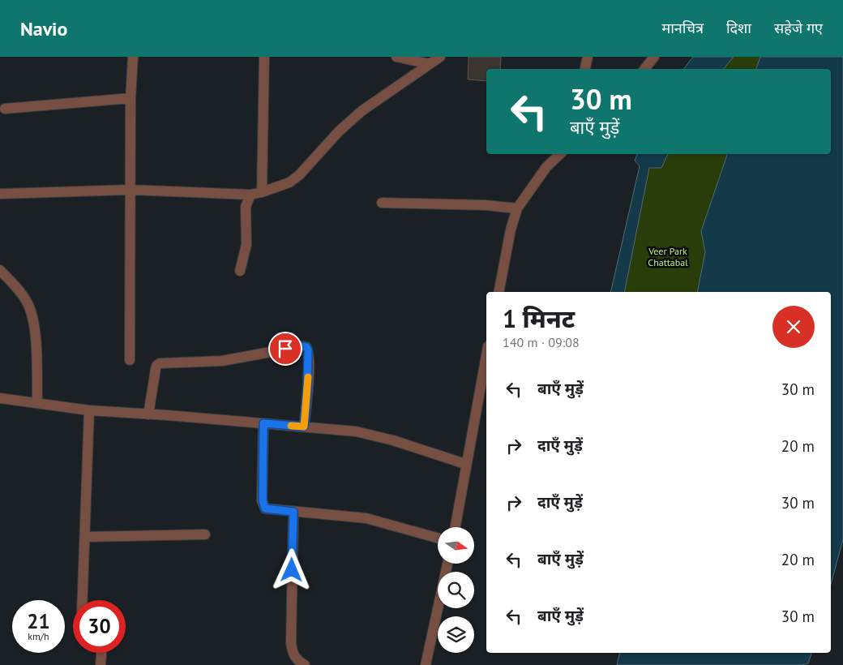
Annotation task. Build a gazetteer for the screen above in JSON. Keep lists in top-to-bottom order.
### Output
{
  "parks": ["Veer Park Chattabal"],
  "north": "right",
  "page": {
    "header": "Navio",
    "nav": ["मानचित्र", "दिशा", "सहेजे गए"],
    "turn": ["30 m", "बाएँ मुड़ें"],
    "heading": ["1 मिनट", "140 m · 09:08"],
    "list": [
      {
        "name": "बाएँ मुड़ें",
        "value": "30 m"
      },
      {
        "name": "दाएँ मुड़ें",
        "value": "20 m"
      },
      {
        "name": "दाएँ मुड़ें",
        "value": "30 m"
      },
      {
        "name": "बाएँ मुड़ें",
        "value": "20 m"
      },
      {
        "name": "बाएँ मुड़ें",
        "value": "30 m"
      }
    ],
    "speed": "21 km/h",
    "limit": "30"
  }
}
